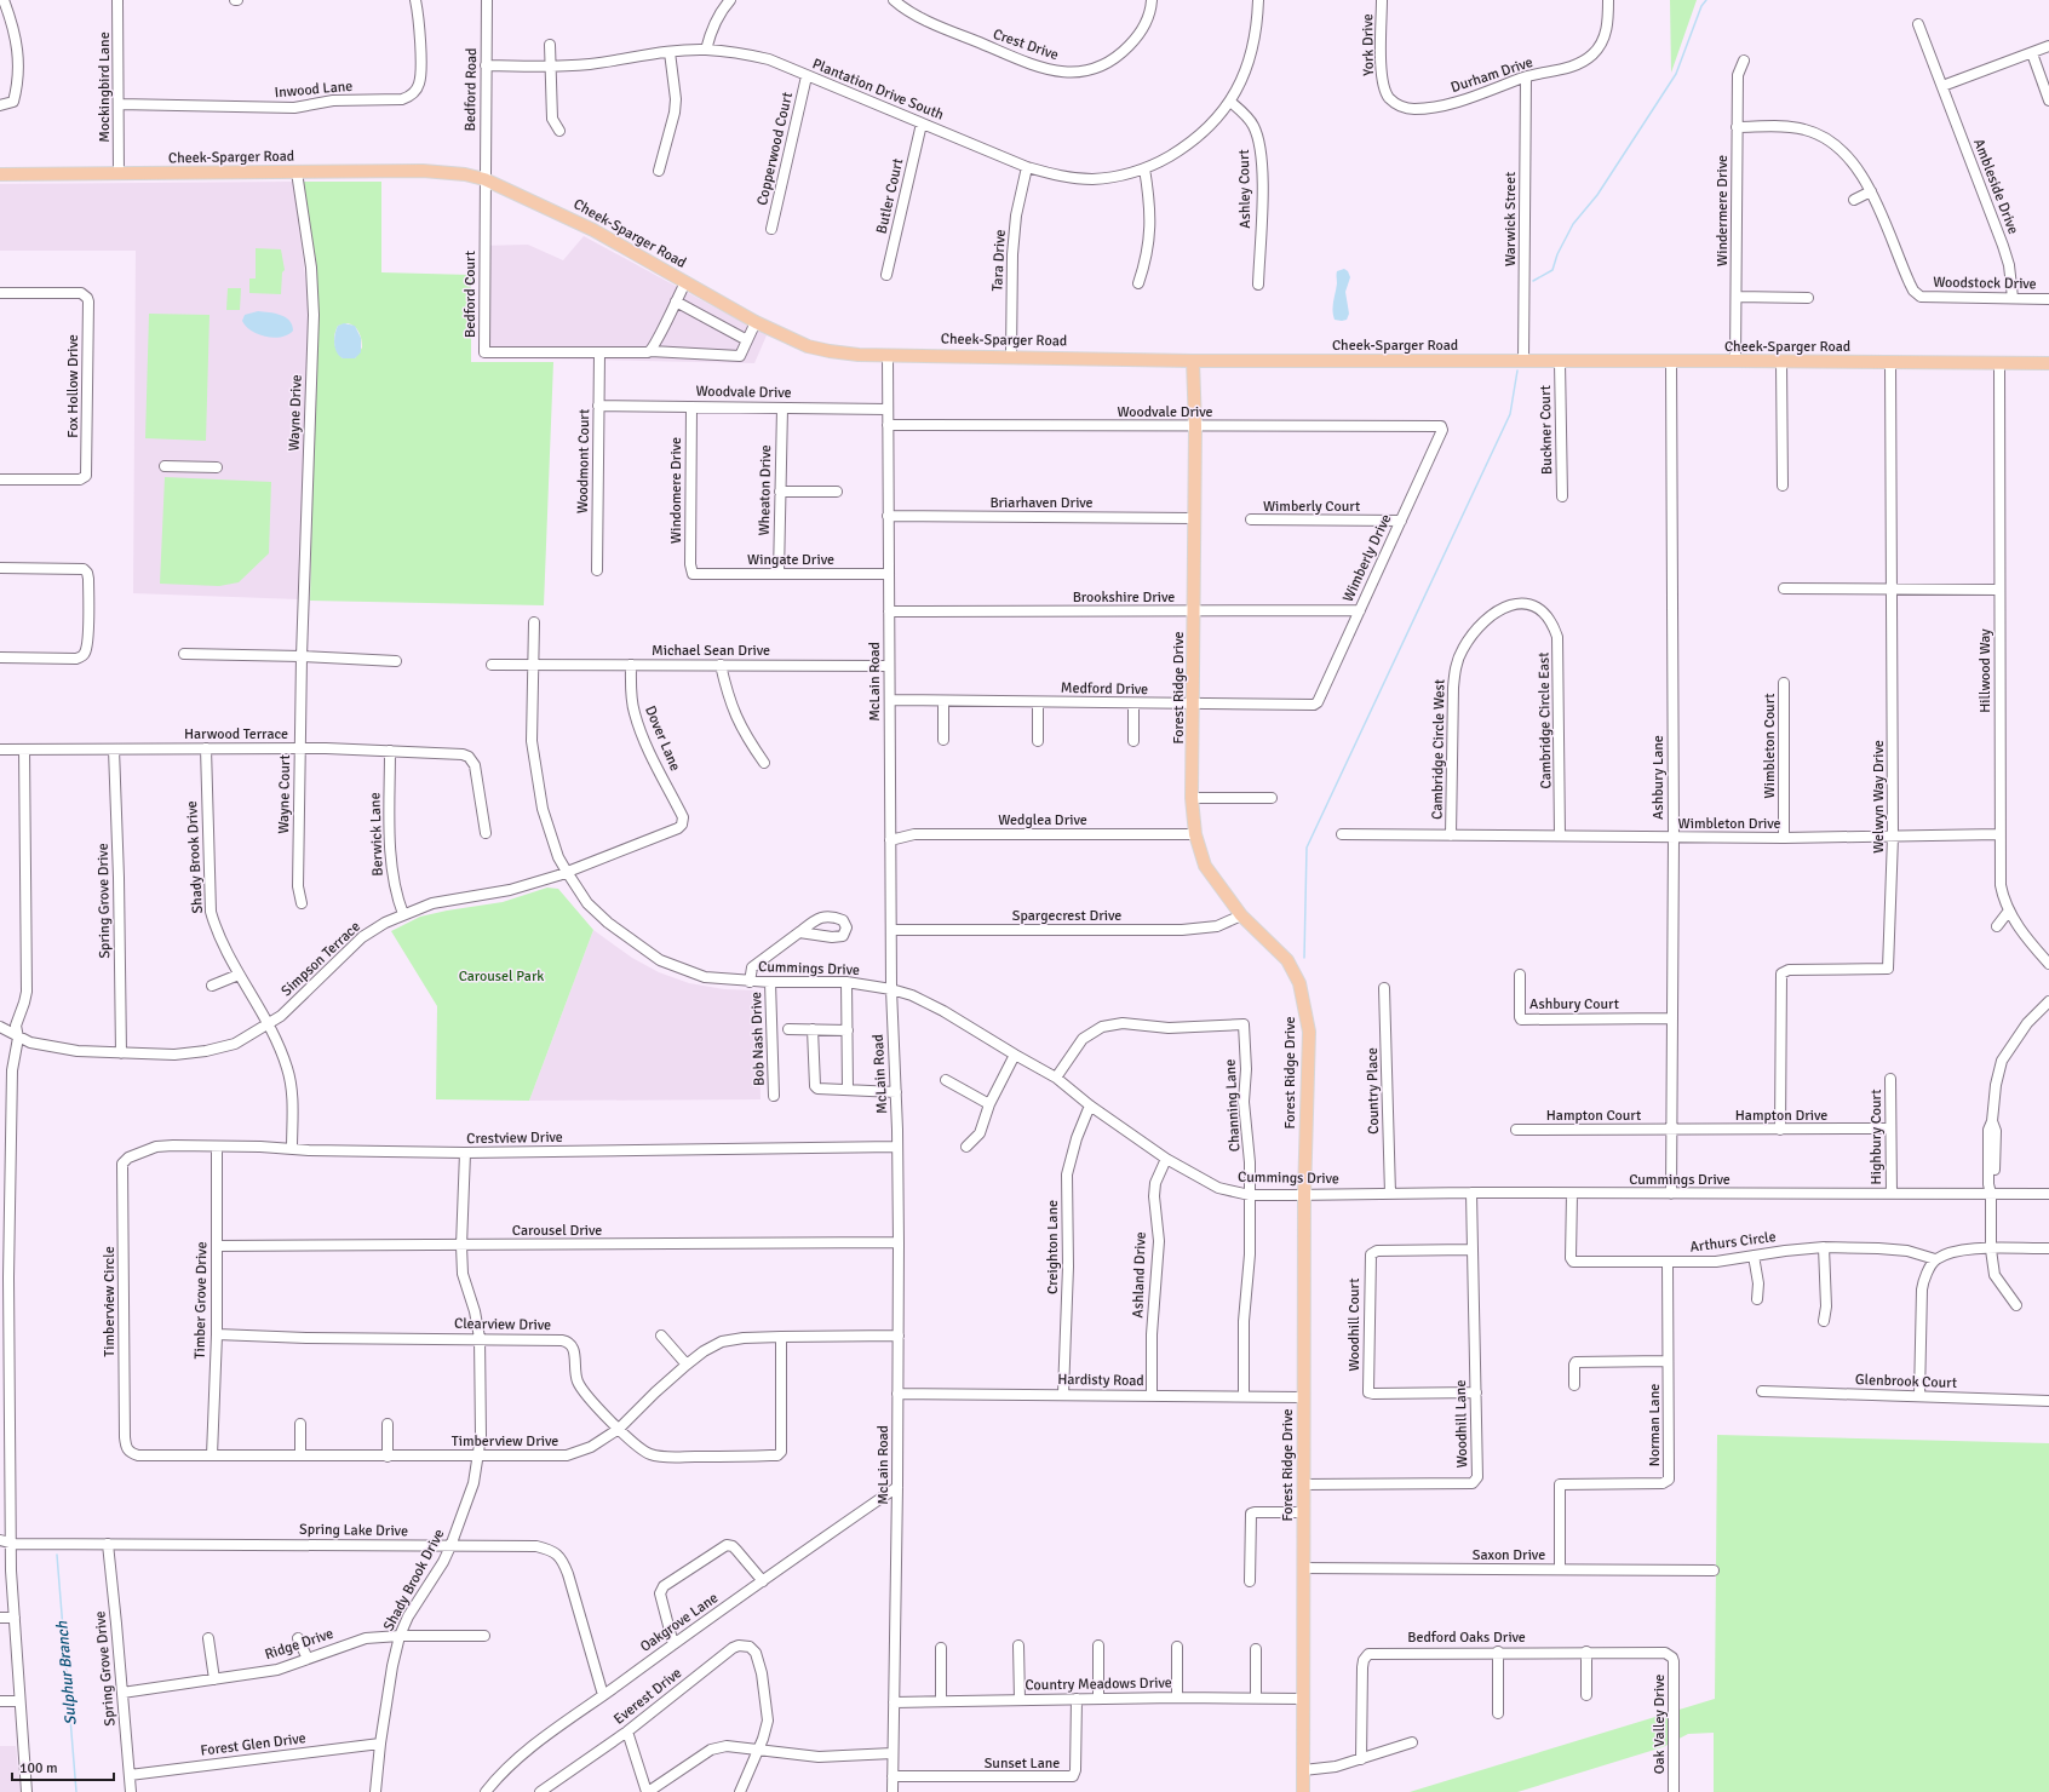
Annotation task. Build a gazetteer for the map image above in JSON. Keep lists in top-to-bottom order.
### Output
{
  "streets": {
    "main road": ["Cheek-Sparger Road", "Forest Ridge Drive"],
    "street": [
      "Crest Drive",
      "York Drive",
      "Durham Drive",
      "Mockingbird Lane",
      "Inwood Lane",
      "Bedford Road",
      "Plantation Drive South",
      "Copperwood Court",
      "Ambleside Drive",
      "Ashley Court",
      "Butler Court",
      "Windermere Drive",
      "Warwick Street",
      "Tara Drive",
      "Woodstock Drive",
      "Bedford Court",
      "Fox Hollow Drive",
      "Woodvale Drive",
      "Wayne Drive",
      "Buckner Court",
      "Woodmont Court",
      "Windomere Drive",
      "Wheaton Drive",
      "Briarhaven Drive",
      "Wimberly Court",
      "Wimberly Drive",
      "Wingate Drive",
      "Brookshire Drive",
      "Michael Sean Drive",
      "Hillwood Way",
      "McLain Road",
      "Medford Drive",
      "Cambridge Circle East",
      "Harwood Terrace",
      "Dover Lane",
      "Wimbleton Court",
      "Cambridge Circle West",
      "Ashbury Lane",
      "Wayne Court",
      "Welwyn Way Drive",
      "Wedglea Drive",
      "Wimbleton Drive",
      "Berwick Lane",
      "Shady Brook Drive",
      "Spring Grove Drive",
      "Spargecrest Drive",
      "Simpson Terrace",
      "Cummings Drive",
      "Ashbury Court",
      "Bob Nash Drive",
      "Country Place",
      "Channing Lane",
      "Hampton Court",
      "Hampton Drive",
      "Highbury Court",
      "Crestview Drive",
      "Carousel Drive",
      "Arthurs Circle",
      "Creighton Lane",
      "Ashland Drive",
      "Timber Grove Drive",
      "Timberview Circle",
      "Clearview Drive",
      "Woodhill Court",
      "Hardisty Road",
      "Glenbrook Court",
      "Woodhill Lane",
      "Norman Lane",
      "Timberview Drive",
      "Spring Lake Drive",
      "Saxon Drive",
      "Oakgrove Lane",
      "Bedford Oaks Drive",
      "Ridge Drive",
      "Country Meadows Drive",
      "Everest Drive",
      "Oak Valley Drive",
      "Forest Glen Drive",
      "Sunset Lane"
    ]
  },
  "crossings": [
    ["York Drive", "Durham Drive"],
    ["Durham Drive", "Warwick Street"],
    ["Mockingbird Lane", "Inwood Lane"],
    ["Mockingbird Lane", "Cheek-Sparger Road"],
    ["Bedford Road", "Plantation Drive South"],
    ["Bedford Road", "Cheek-Sparger Road"],
    ["Bedford Road", "Bedford Court"],
    ["Plantation Drive South", "Copperwood Court"],
    ["Plantation Drive South", "Ashley Court"],
    ["Plantation Drive South", "Butler Court"],
    ["Plantation Drive South", "Tara Drive"],
    ["Cheek-Sparger Road", "Windermere Drive"],
    ["Cheek-Sparger Road", "Warwick Street"],
    ["Cheek-Sparger Road", "Tara Drive"],
    ["Cheek-Sparger Road", "Bedford Court"],
    ["Cheek-Sparger Road", "Wayne Drive"],
    ["Cheek-Sparger Road", "Buckner Court"],
    ["Cheek-Sparger Road", "Hillwood Way"],
    ["Cheek-Sparger Road", "McLain Road"],
    ["Cheek-Sparger Road", "Forest Ridge Drive"],
    ["Cheek-Sparger Road", "Ashbury Lane"],
    ["Cheek-Sparger Road", "Welwyn Way Drive"],
    ["Ambleside Drive", "Woodstock Drive"],
    ["Windermere Drive", "Woodstock Drive"],
    ["Bedford Court", "Woodmont Court"],
    ["Woodvale Drive", "Woodmont Court"],
    ["Woodvale Drive", "Windomere Drive"],
    ["Woodvale Drive", "Wheaton Drive"],
    ["Woodvale Drive", "Wimberly Drive"],
    ["Woodvale Drive", "McLain Road"],
    ["Woodvale Drive", "Forest Ridge Drive"],
    ["Wayne Drive", "Wayne Court"],
    ["Windomere Drive", "Wingate Drive"],
    ["Wheaton Drive", "Wingate Drive"],
    ["Briarhaven Drive", "McLain Road"],
    ["Briarhaven Drive", "Forest Ridge Drive"],
    ["Wimberly Court", "Wimberly Drive"],
    ["Wimberly Drive", "Brookshire Drive"],
    ["Wimberly Drive", "Medford Drive"],
    ["Wingate Drive", "McLain Road"],
    ["Brookshire Drive", "McLain Road"],
    ["Brookshire Drive", "Forest Ridge Drive"],
    ["Michael Sean Drive", "McLain Road"],
    ["Michael Sean Drive", "Dover Lane"],
    ["Michael Sean Drive", "Cummings Drive"],
    ["Hillwood Way", "Wimbleton Drive"],
    ["McLain Road", "Medford Drive"],
    ["McLain Road", "Wedglea Drive"],
    ["McLain Road", "Spargecrest Drive"],
    ["McLain Road", "Cummings Drive"],
    ["McLain Road", "Crestview Drive"],
    ["McLain Road", "Carousel Drive"],
    ["McLain Road", "Hardisty Road"],
    ["McLain Road", "Timberview Drive"],
    ["McLain Road", "Oakgrove Lane"],
    ["McLain Road", "Country Meadows Drive"],
    ["McLain Road", "Sunset Lane"],
    ["Forest Ridge Drive", "Medford Drive"],
    ["Forest Ridge Drive", "Wedglea Drive"],
    ["Forest Ridge Drive", "Spargecrest Drive"],
    ["Forest Ridge Drive", "Cummings Drive"],
    ["Forest Ridge Drive", "Hardisty Road"],
    ["Forest Ridge Drive", "Woodhill Lane"],
    ["Forest Ridge Drive", "Saxon Drive"],
    ["Forest Ridge Drive", "Country Meadows Drive"],
    ["Cambridge Circle East", "Cambridge Circle West"],
    ["Cambridge Circle East", "Wimbleton Drive"],
    ["Harwood Terrace", "Wayne Court"],
    ["Harwood Terrace", "Berwick Lane"],
    ["Harwood Terrace", "Shady Brook Drive"],
    ["Harwood Terrace", "Spring Grove Drive"],
    ["Dover Lane", "Simpson Terrace"],
    ["Wimbleton Court", "Wimbleton Drive"],
    ["Cambridge Circle West", "Wimbleton Drive"],
    ["Ashbury Lane", "Wimbleton Drive"],
    ["Ashbury Lane", "Cummings Drive"],
    ["Ashbury Lane", "Ashbury Court"],
    ["Ashbury Lane", "Hampton Court"],
    ["Ashbury Lane", "Hampton Drive"],
    ["Welwyn Way Drive", "Wimbleton Drive"],
    ["Welwyn Way Drive", "Hampton Drive"],
    ["Berwick Lane", "Simpson Terrace"],
    ["Shady Brook Drive", "Simpson Terrace"],
    ["Shady Brook Drive", "Crestview Drive"],
    ["Shady Brook Drive", "Carousel Drive"],
    ["Shady Brook Drive", "Clearview Drive"],
    ["Shady Brook Drive", "Timberview Drive"],
    ["Shady Brook Drive", "Spring Lake Drive"],
    ["Shady Brook Drive", "Ridge Drive"],
    ["Shady Brook Drive", "Forest Glen Drive"],
    ["Spring Grove Drive", "Simpson Terrace"],
    ["Spring Grove Drive", "Spring Lake Drive"],
    ["Spring Grove Drive", "Ridge Drive"],
    ["Spring Grove Drive", "Forest Glen Drive"],
    ["Simpson Terrace", "Cummings Drive"],
    ["Cummings Drive", "Bob Nash Drive"],
    ["Cummings Drive", "Country Place"],
    ["Cummings Drive", "Channing Lane"],
    ["Cummings Drive", "Highbury Court"],
    ["Cummings Drive", "Arthurs Circle"],
    ["Cummings Drive", "Creighton Lane"],
    ["Cummings Drive", "Ashland Drive"],
    ["Cummings Drive", "Woodhill Lane"],
    ["Channing Lane", "Hardisty Road"],
    ["Hampton Court", "Hampton Drive"],
    ["Hampton Drive", "Highbury Court"],
    ["Crestview Drive", "Timber Grove Drive"],
    ["Crestview Drive", "Timberview Circle"],
    ["Carousel Drive", "Timber Grove Drive"],
    ["Arthurs Circle", "Norman Lane"],
    ["Creighton Lane", "Hardisty Road"],
    ["Ashland Drive", "Hardisty Road"],
    ["Timber Grove Drive", "Clearview Drive"],
    ["Timber Grove Drive", "Timberview Drive"],
    ["Timberview Circle", "Timberview Drive"],
    ["Clearview Drive", "Timberview Drive"],
    ["Woodhill Court", "Woodhill Lane"],
    ["Norman Lane", "Saxon Drive"],
    ["Spring Lake Drive", "Oakgrove Lane"],
    ["Bedford Oaks Drive", "Oak Valley Drive"],
    ["Country Meadows Drive", "Sunset Lane"]
  ],
  "water": ["Sulphur Branch"],
  "parks": ["Carousel Park"],
  "scale_bar": "100 m"
}
